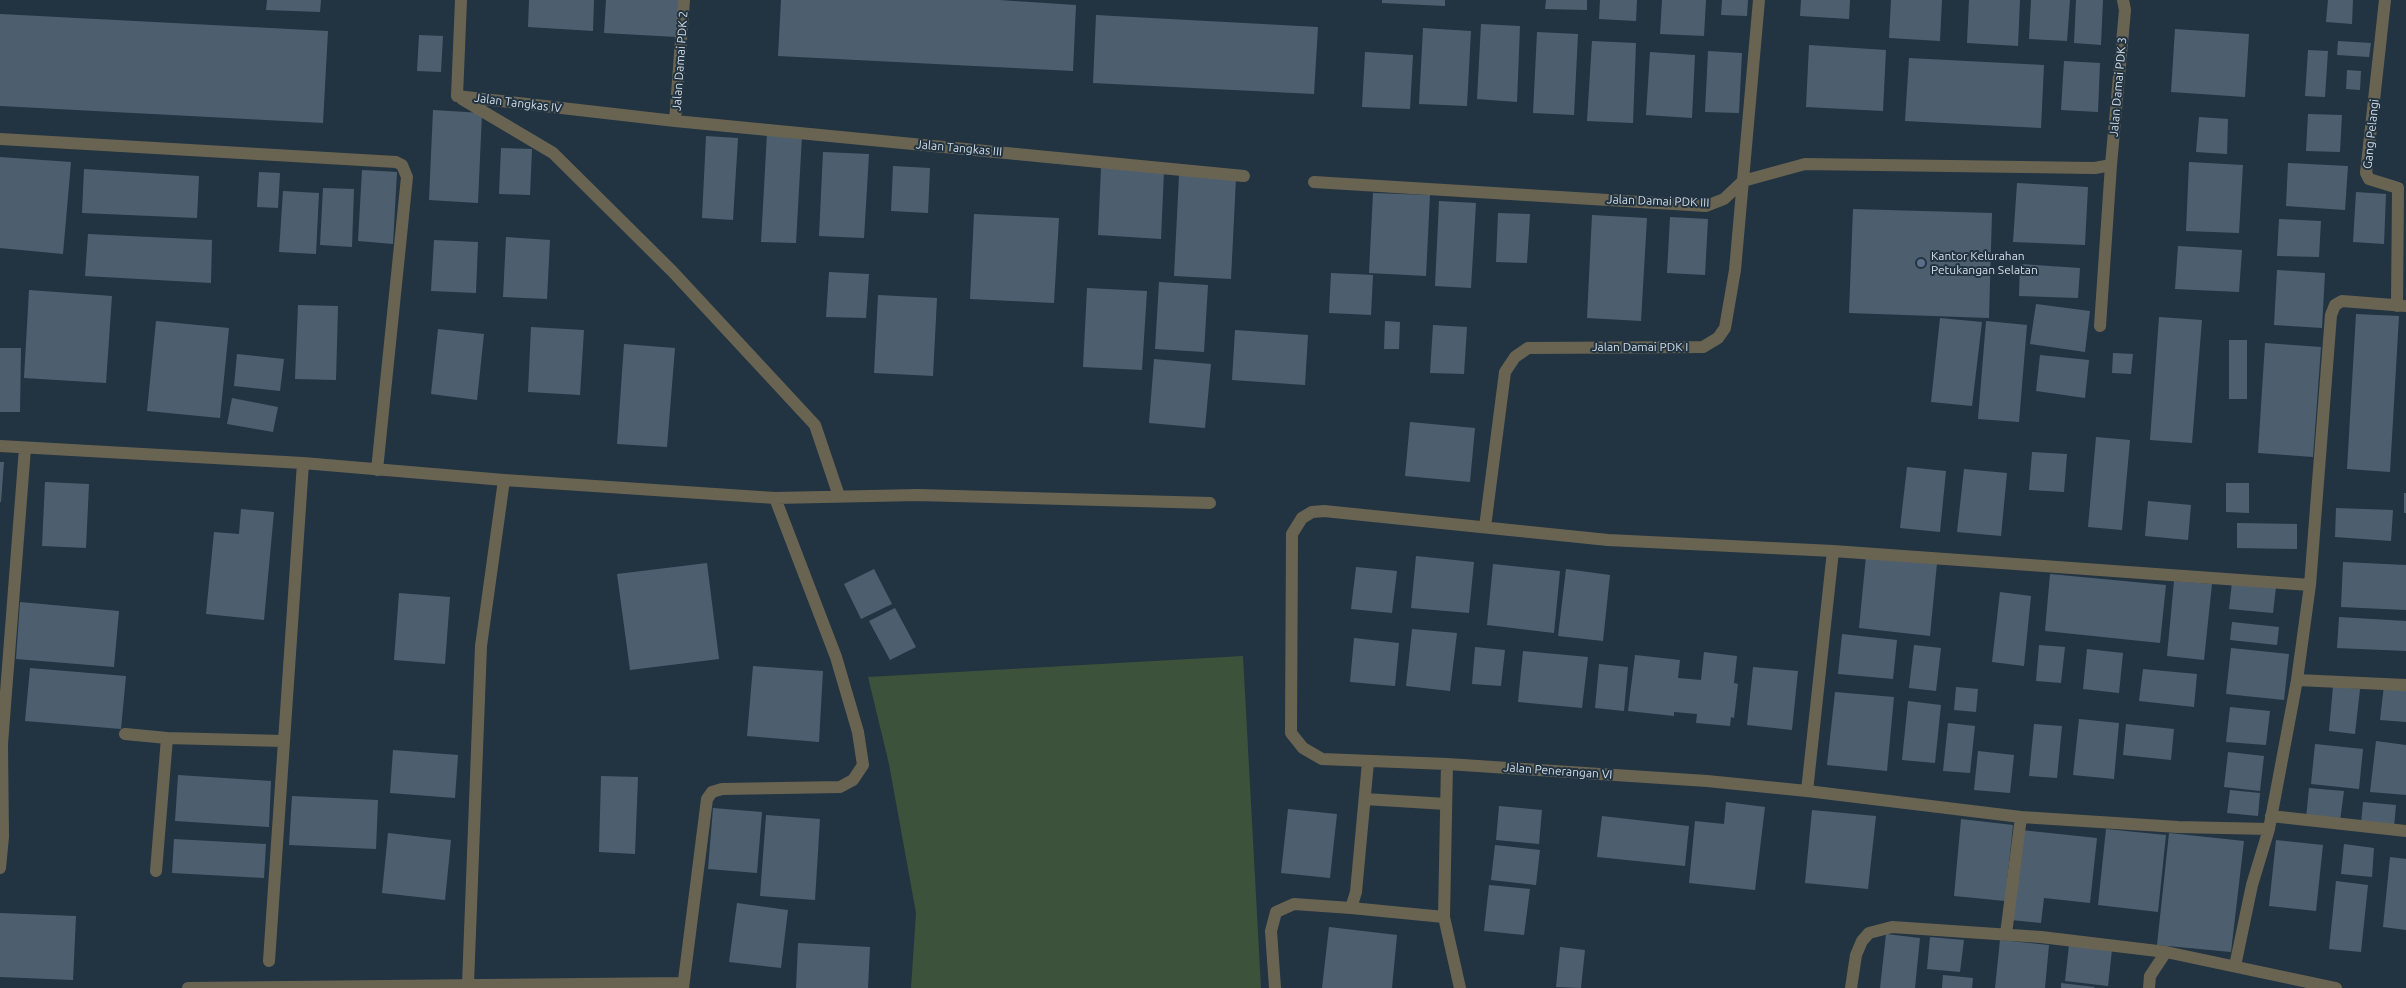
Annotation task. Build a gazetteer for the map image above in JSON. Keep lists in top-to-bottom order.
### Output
{
  "streets": {
    "street": [
      "Jalan Damai PDK 2",
      "Jalan Damai PDK 3",
      "Jalan Tangkas IV",
      "Gang Pelangi",
      "Jalan Tangkas III",
      "Jalan Damai PDK III",
      "Jalan Damai PDK I",
      "Jalan Penerangan VI"
    ]
  },
  "crossings": [
    ["Jalan Damai PDK 2", "Jalan Tangkas IV"],
    ["Jalan Damai PDK 2", "Jalan Tangkas III"],
    ["Jalan Damai PDK 3", "Jalan Damai PDK III"],
    ["Jalan Tangkas IV", "Jalan Tangkas III"],
    ["Jalan Damai PDK III", "Jalan Damai PDK I"],
    ["Jalan Damai PDK I", "Jalan Penerangan VI"]
  ],
  "places": ["Kantor Kelurahan Petukangan Selatan"]
}
